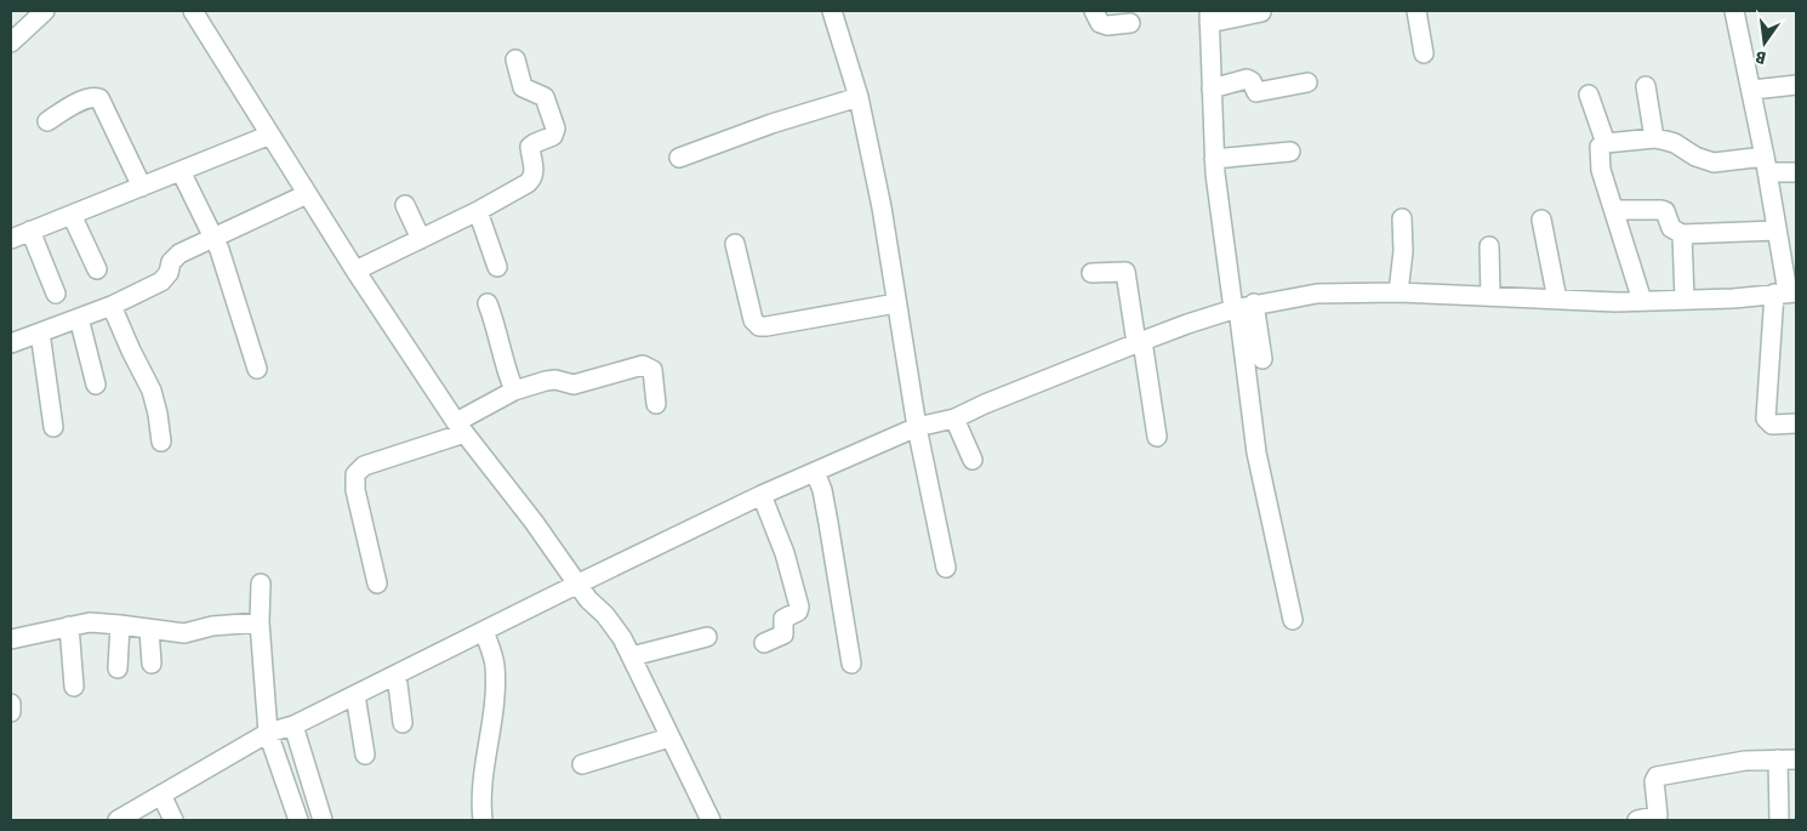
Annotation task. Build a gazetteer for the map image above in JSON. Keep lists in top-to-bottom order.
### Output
{
  "north": "bottom"
}
